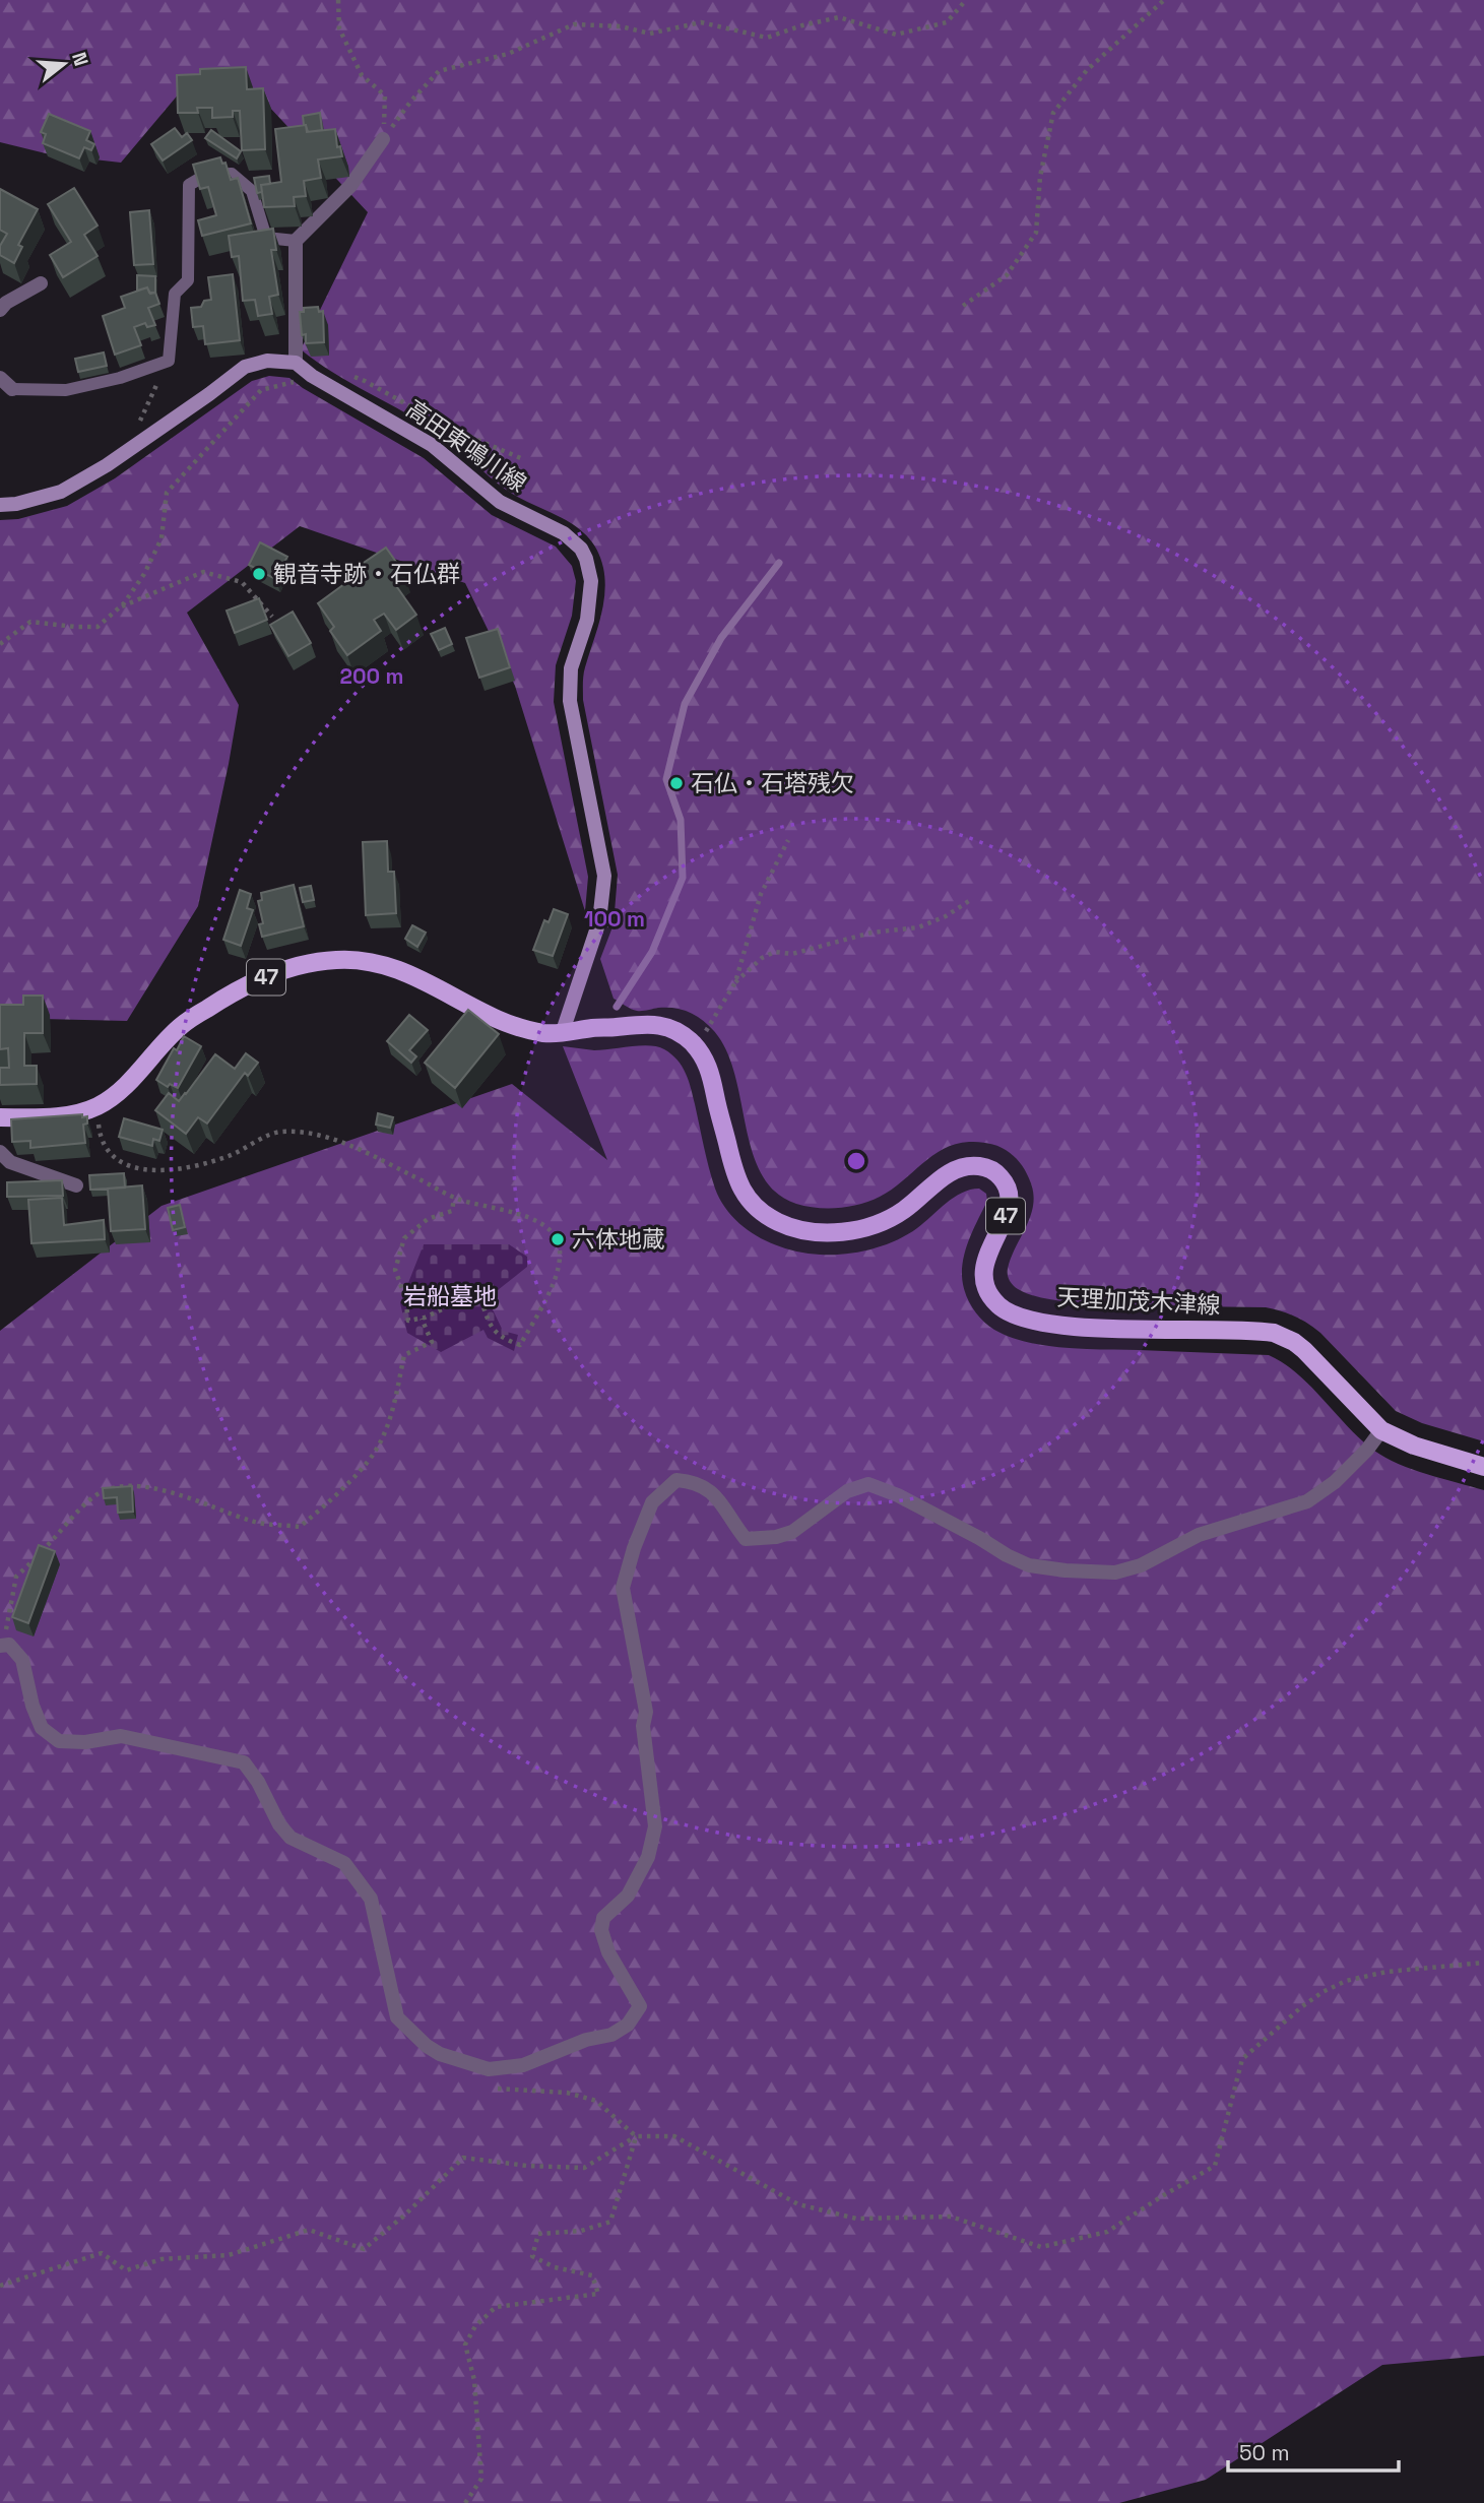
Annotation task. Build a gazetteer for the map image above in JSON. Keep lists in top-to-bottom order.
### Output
{
  "streets": {
    "main road": ["高田東鳴川線", "47", "天理加茂木津線"]
  },
  "crossings": [
    ["高田東鳴川線", "天理加茂木津線"]
  ],
  "parks": ["岩船墓地"],
  "places": ["観音寺跡・石仏群", "石仏・石塔残欠", "六体地蔵"],
  "scale_bar": "50 m",
  "north": "right",
  "rings": ["200 m", "100 m"]
}
